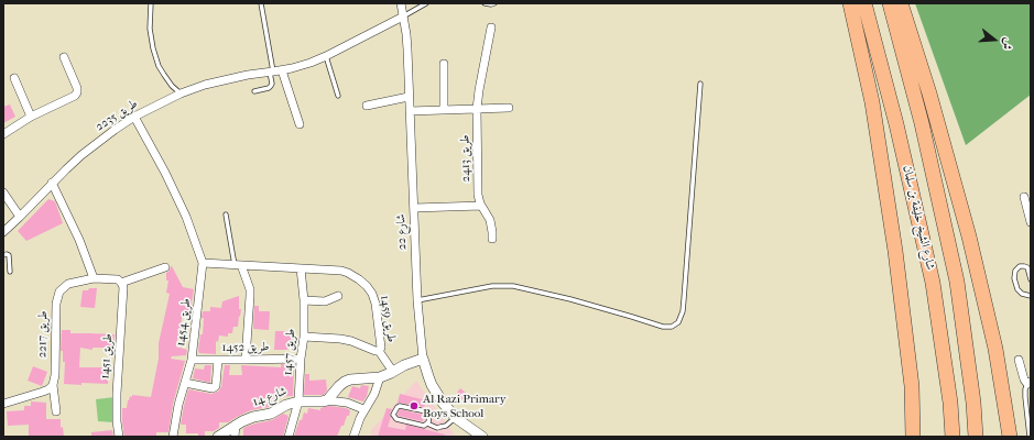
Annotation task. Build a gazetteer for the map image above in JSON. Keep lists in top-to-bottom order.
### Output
{
  "streets": {
    "highway": ["شارع الشيخ خليفة بن سلمان"],
    "street": [
      "طريق 2235",
      "طريق 2413",
      "شارع 22",
      "طريق 1459",
      "طريق 1454",
      "طريق 2217",
      "طريق 1452",
      "طريق 1457",
      "طريق 1451",
      "شارع 14"
    ]
  },
  "crossings": [
    ["طريق 2235", "شارع 22"],
    ["طريق 1459", "طريق 1454"],
    ["طريق 1459", "طريق 1457"],
    ["طريق 1454", "طريق 1452"],
    ["طريق 2217", "طريق 1451"],
    ["طريق 1452", "طريق 1457"],
    ["طريق 1457", "شارع 14"]
  ],
  "places": ["Al Razi Primary Boys School"],
  "north": "right"
}
